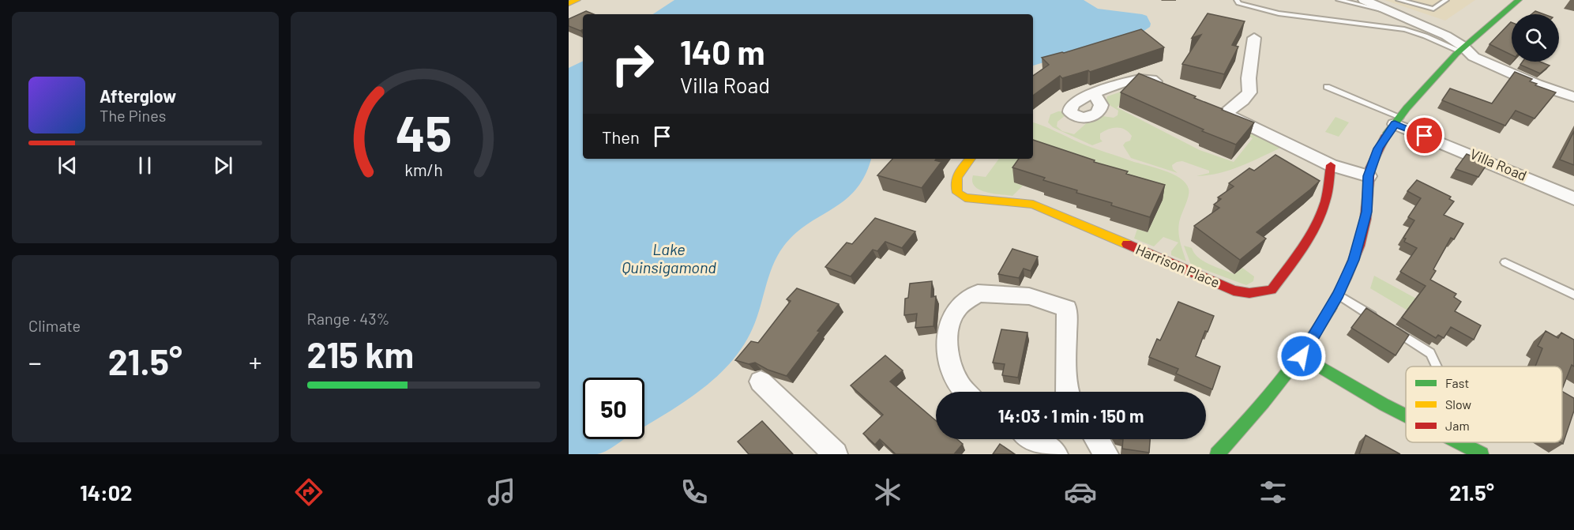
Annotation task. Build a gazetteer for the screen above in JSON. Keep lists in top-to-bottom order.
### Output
{
  "streets": {
    "main road": ["Harrison Place"],
    "street": ["Villa Road"]
  },
  "water": ["Lake Quinsigamond"],
  "legend": ["Fast", "Slow", "Jam"],
  "page": {
    "turn": ["140 m", "Villa Road"],
    "song": ["Afterglow", "The Pines"],
    "then": "Then",
    "tile": [
      "Climate",
      ["Range · 43%", "215 km"]
    ],
    "heat": ["−", "21.5°", "+"],
    "limit": "50",
    "trip": "14:03 · 1 min · 150 m",
    "tabs": ["14:02", "21.5°"],
    "gauge": ["45", "km/h"]
  }
}
